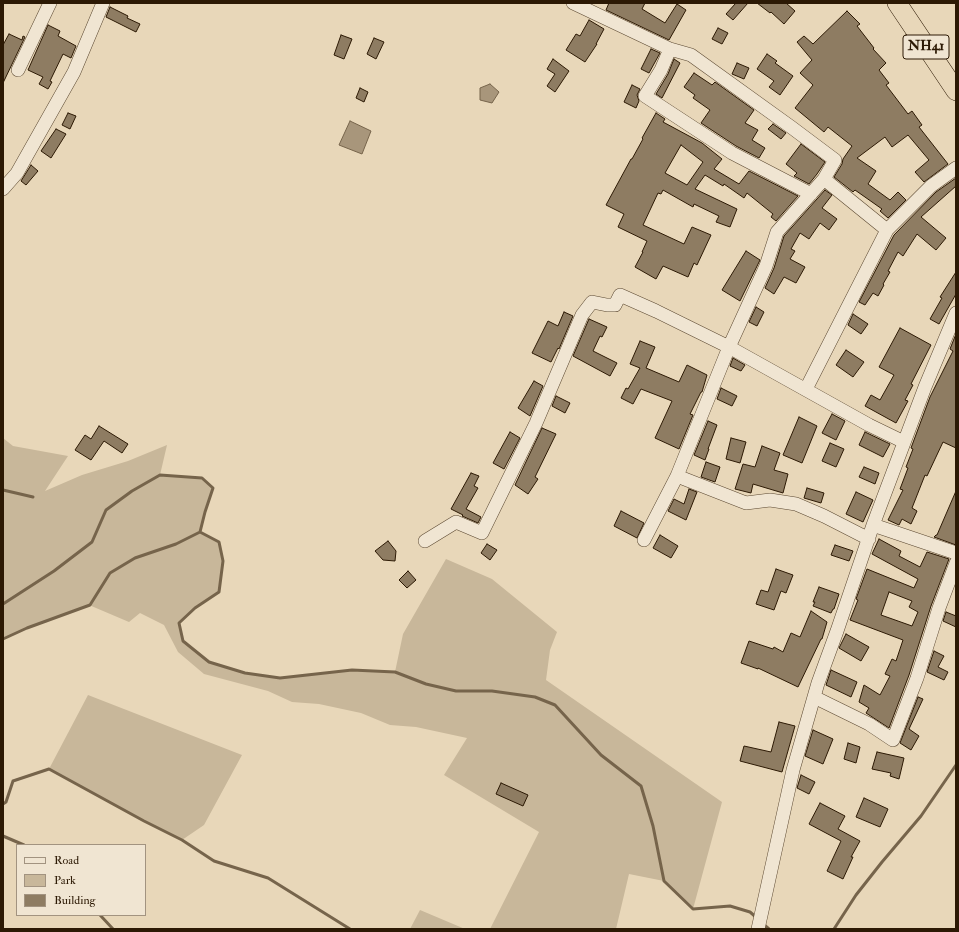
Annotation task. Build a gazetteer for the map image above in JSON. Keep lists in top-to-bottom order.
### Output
{
  "streets": {
    "highway": ["NH41"]
  },
  "legend": ["Road", "Park", "Building"]
}
